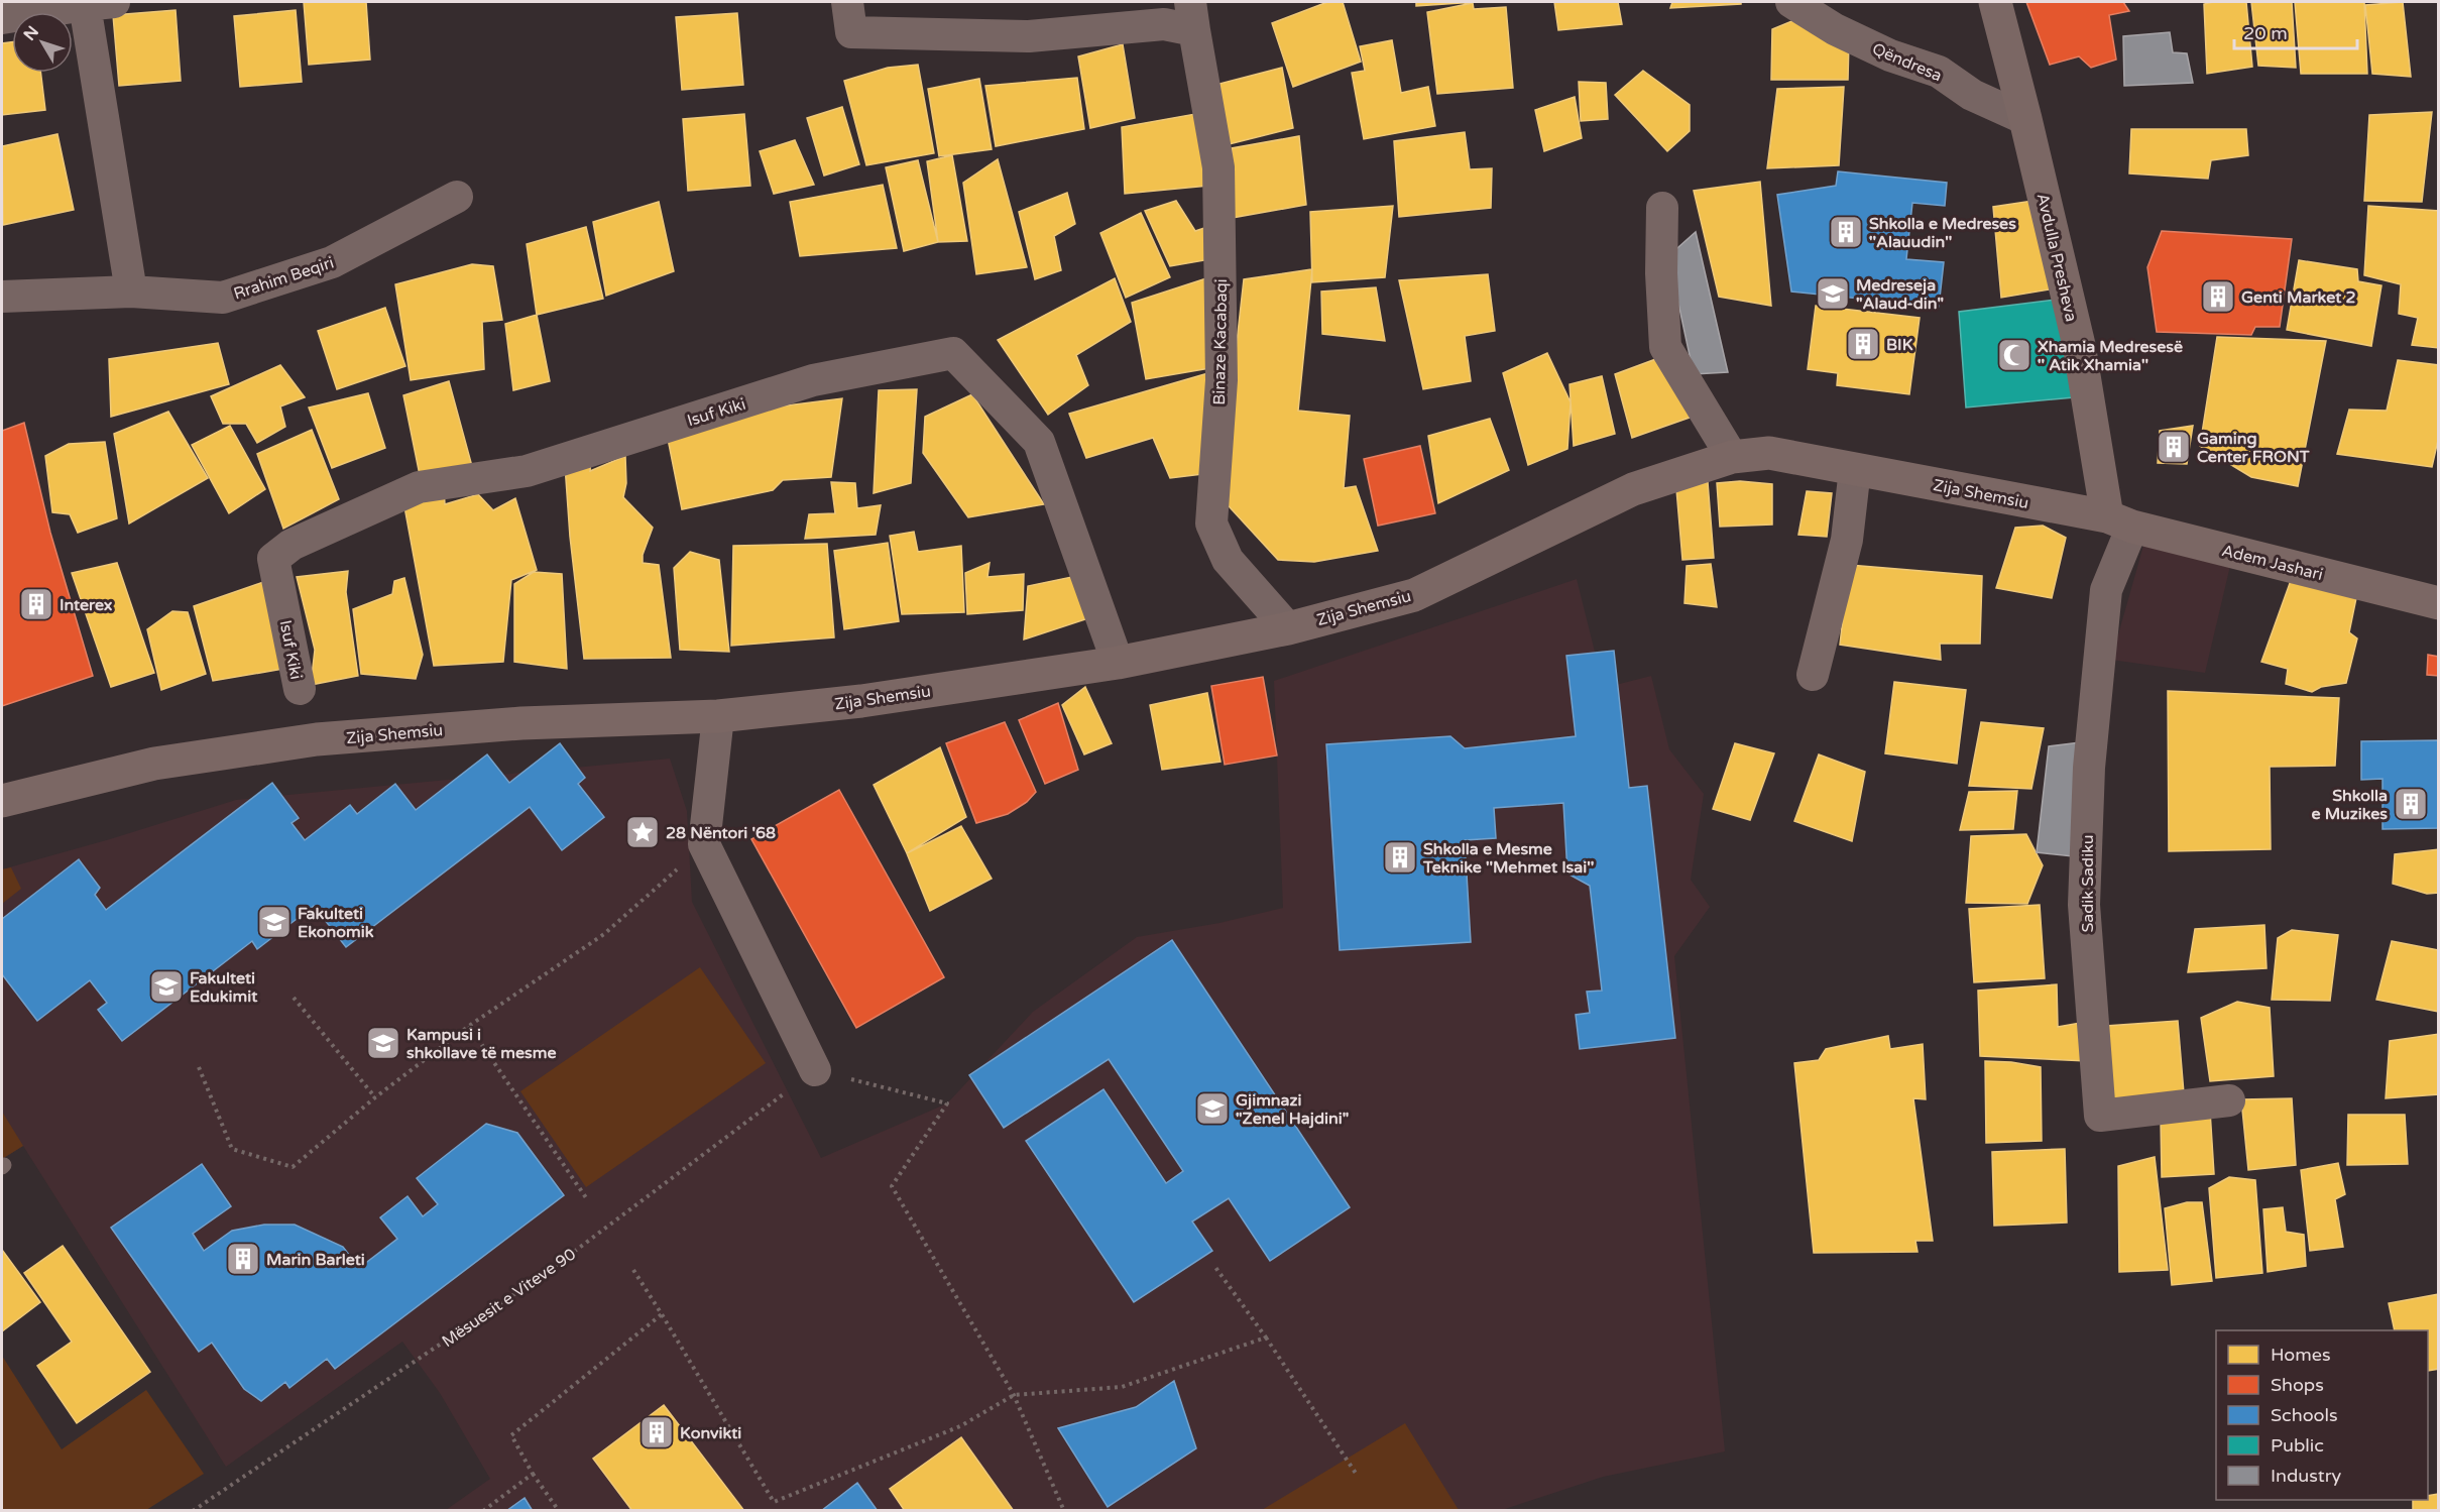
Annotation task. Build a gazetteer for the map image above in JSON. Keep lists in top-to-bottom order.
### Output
{
  "streets": {
    "main road": ["Avdulla Presheva", "Zija Shemsiu", "Adem Jashari"],
    "street": [
      "Qëndresa",
      "Rrahim Beqiri",
      "Binaze Kacabaqi",
      "Isuf Kiki",
      "Sadik Sadiku"
    ],
    "path": ["Mësuesit e Viteve 90"]
  },
  "crossings": [
    ["Qëndresa", "Avdulla Presheva"],
    ["Avdulla Presheva", "Zija Shemsiu"],
    ["Avdulla Presheva", "Adem Jashari"],
    ["Avdulla Presheva", "Sadik Sadiku"],
    ["Binaze Kacabaqi", "Zija Shemsiu"],
    ["Isuf Kiki", "Zija Shemsiu"],
    ["Zija Shemsiu", "Adem Jashari"],
    ["Zija Shemsiu", "Sadik Sadiku"],
    ["Adem Jashari", "Sadik Sadiku"]
  ],
  "places": {
    "building": [
      "Shkolla e Medreses ''Alauudin''",
      "Genti Market 2",
      "BIK",
      "Gaming Center FRONT",
      "Interex",
      "Shkolla e Muzikes",
      "Shkolla e Mesme Teknike ''Mehmet Isai''",
      "Marin Barleti",
      "Konvikti"
    ],
    "school or university": [
      "Medreseja \"Alaud-din\"",
      "Fakulteti Ekonomik",
      "Fakulteti Edukimit",
      "Kampusi i shkollave të mesme",
      "Gjimnazi \"Zenel Hajdini\""
    ],
    "mosque": ["Xhamia Medresesë '' Atik Xhamia''"],
    "place": ["28 Nëntori '68"]
  },
  "legend": [
    "Homes",
    "Shops",
    "Schools",
    "Public",
    "Industry"
  ],
  "scale_bar": "20 m",
  "north": "top left"
}
